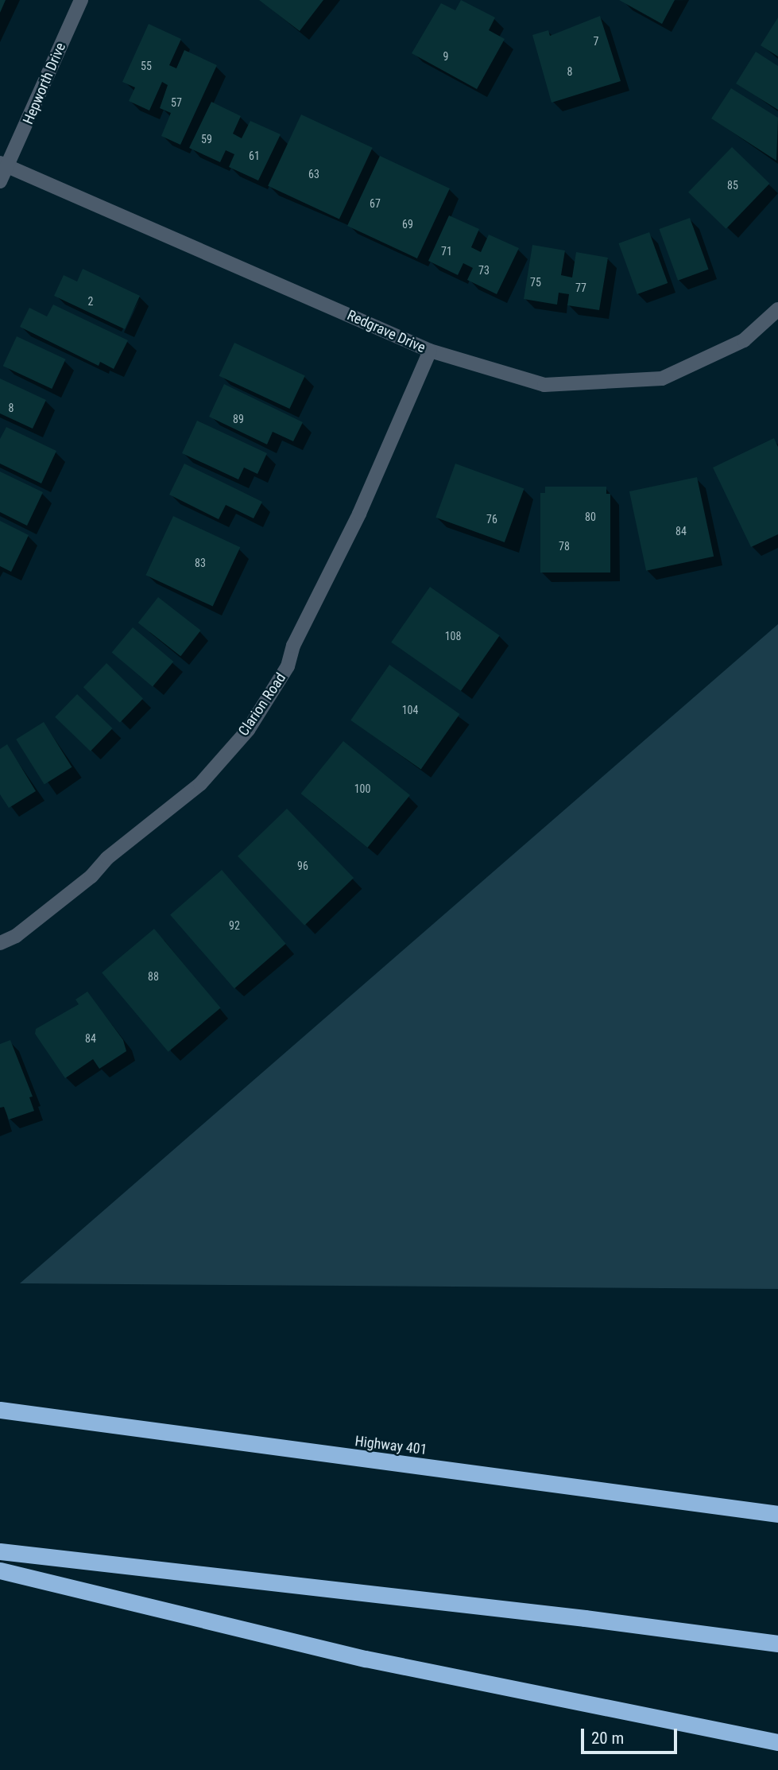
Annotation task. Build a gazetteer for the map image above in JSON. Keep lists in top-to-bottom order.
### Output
{
  "streets": {
    "highway": ["Highway 401"],
    "street": ["Hepworth Drive", "Redgrave Drive", "Clarion Road"]
  },
  "crossings": [
    ["Hepworth Drive", "Redgrave Drive"],
    ["Redgrave Drive", "Clarion Road"]
  ],
  "house_numbers": [
    "7",
    "9",
    "55",
    "8",
    "57",
    "59",
    "61",
    "63",
    "85",
    "67",
    "69",
    "71",
    "73",
    "75",
    "77",
    "2",
    "8",
    "89",
    "80",
    "76",
    "84",
    "78",
    "83",
    "108",
    "104",
    "100",
    "96",
    "92",
    "88",
    "84"
  ],
  "scale_bar": "20 m"
}
